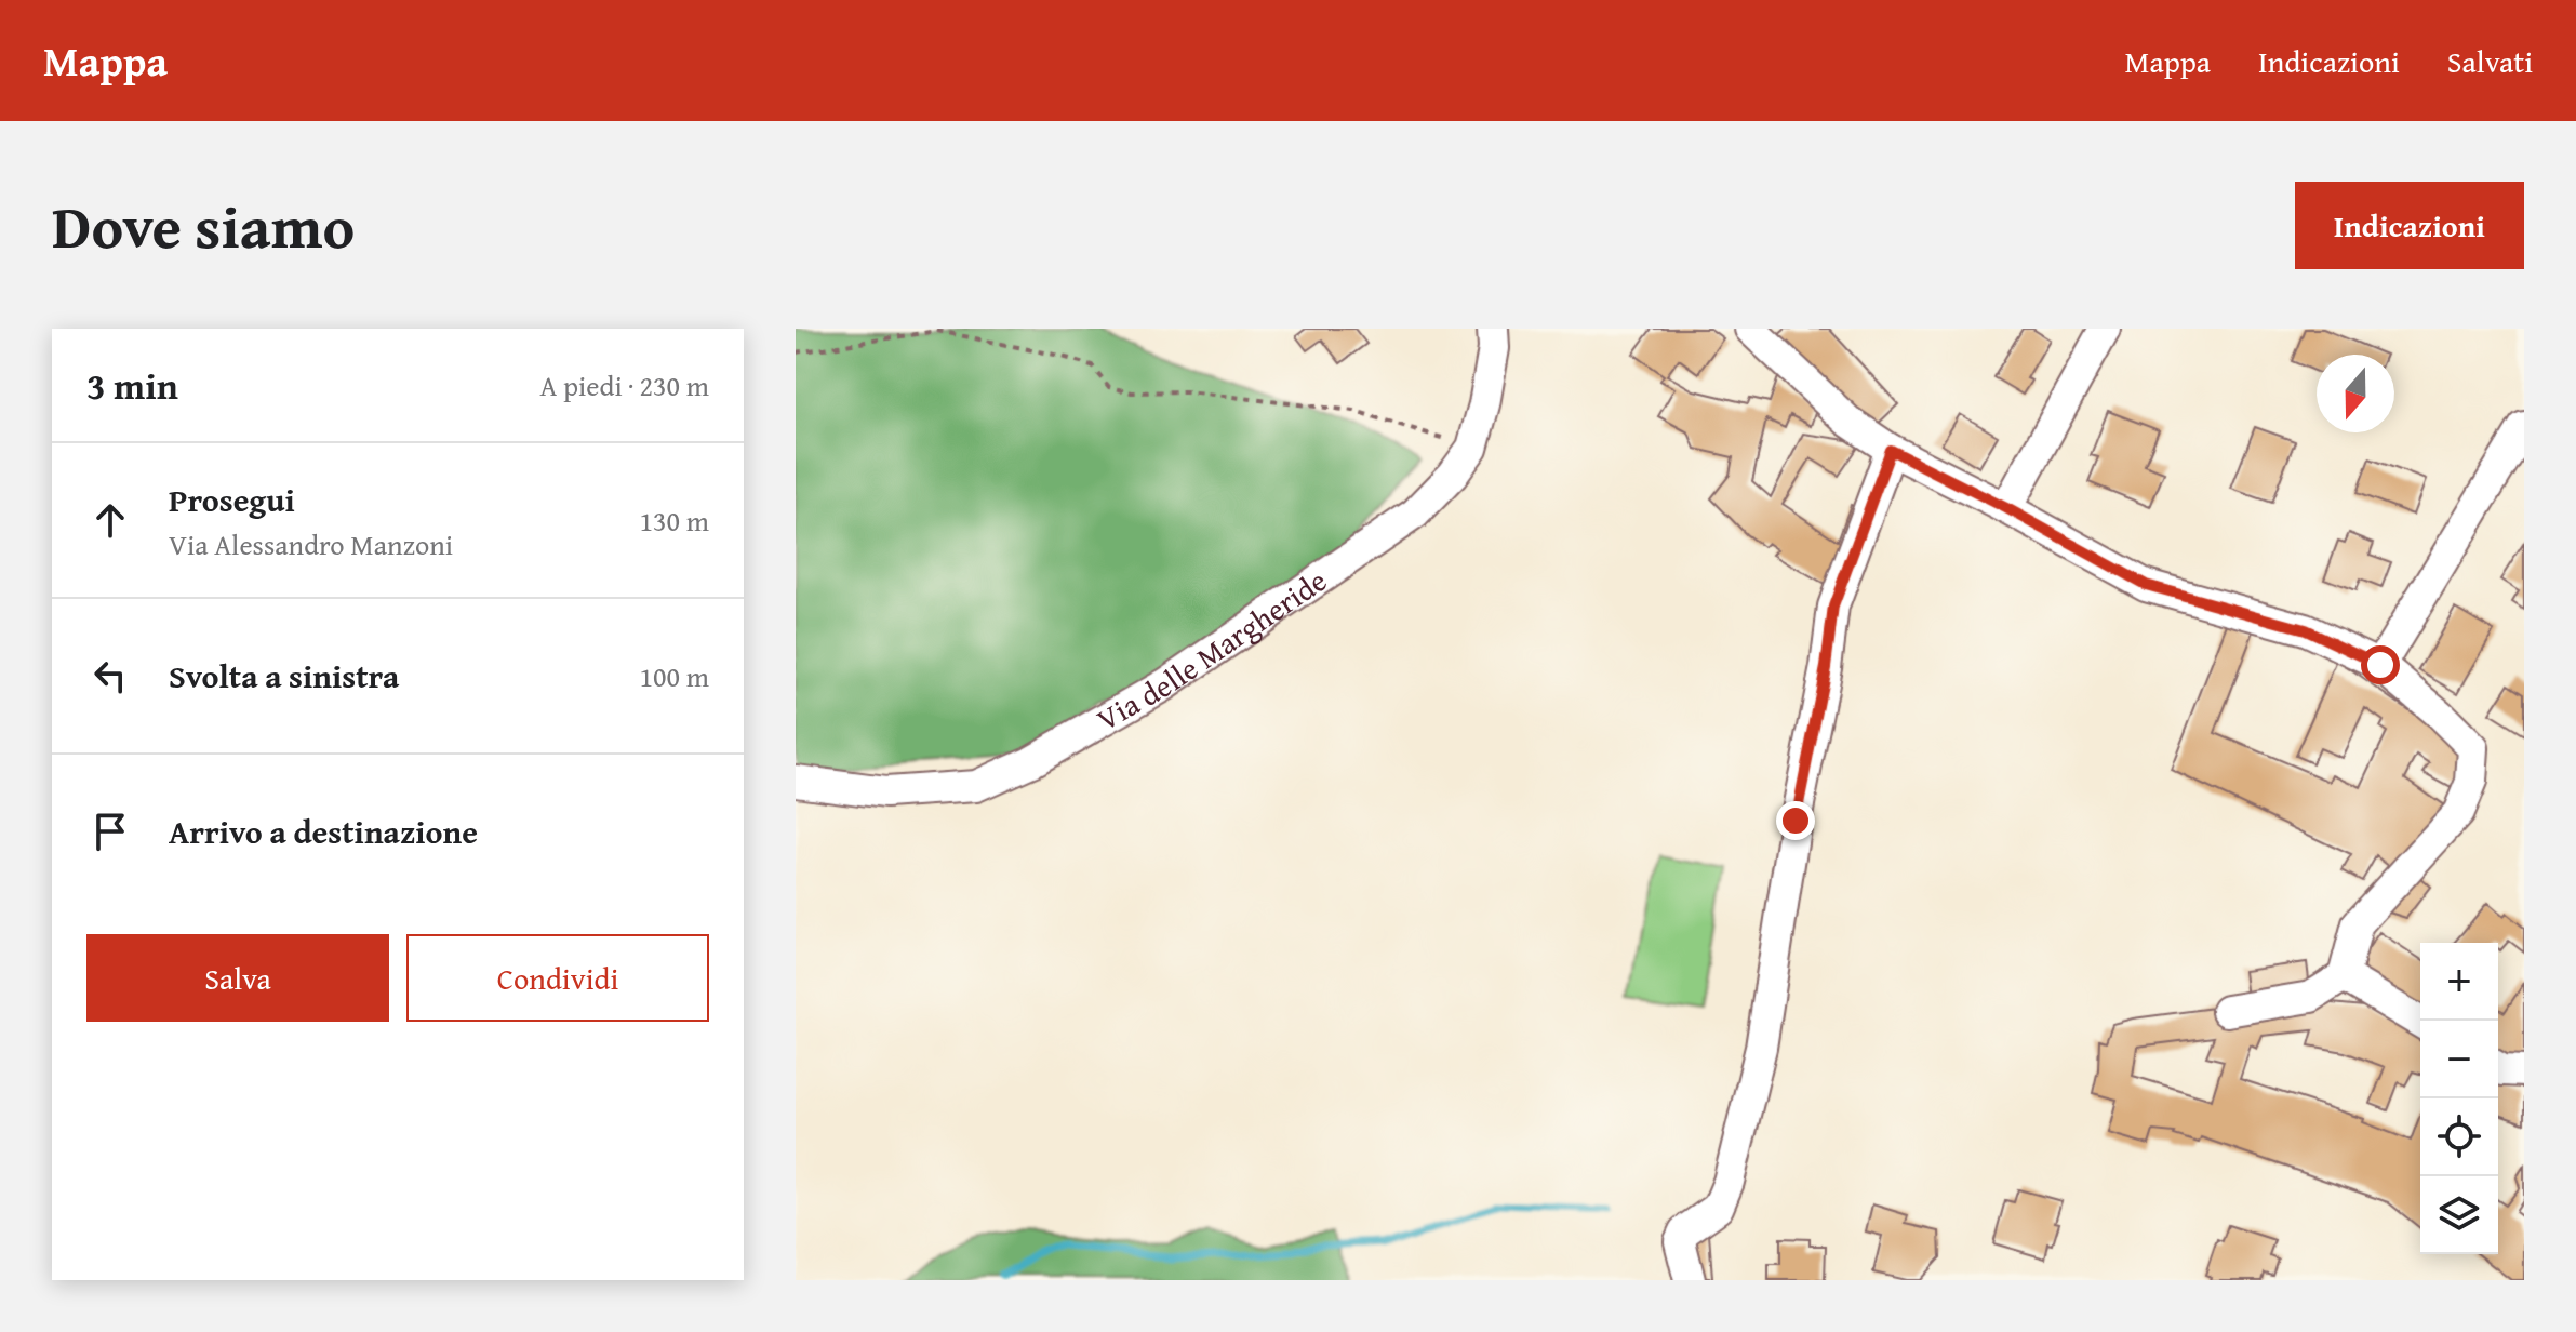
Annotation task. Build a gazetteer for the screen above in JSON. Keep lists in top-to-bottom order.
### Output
{
  "streets": {
    "street": ["Via delle Margheride"]
  },
  "north": "bottom",
  "page": {
    "header": "Mappa",
    "nav": ["Mappa", "Indicazioni", "Salvati"],
    "title": "Dove siamo",
    "buttons": [
      "Indicazioni",
      ["Salva", "Condividi"]
    ],
    "heading": ["3 min", "A piedi · 230 m"],
    "list": [
      ["Prosegui", "Via Alessandro Manzoni", "130 m"],
      ["Svolta a sinistra", "100 m"],
      "Arrivo a destinazione"
    ],
    "map_buttons": ["+", "−"]
  }
}
